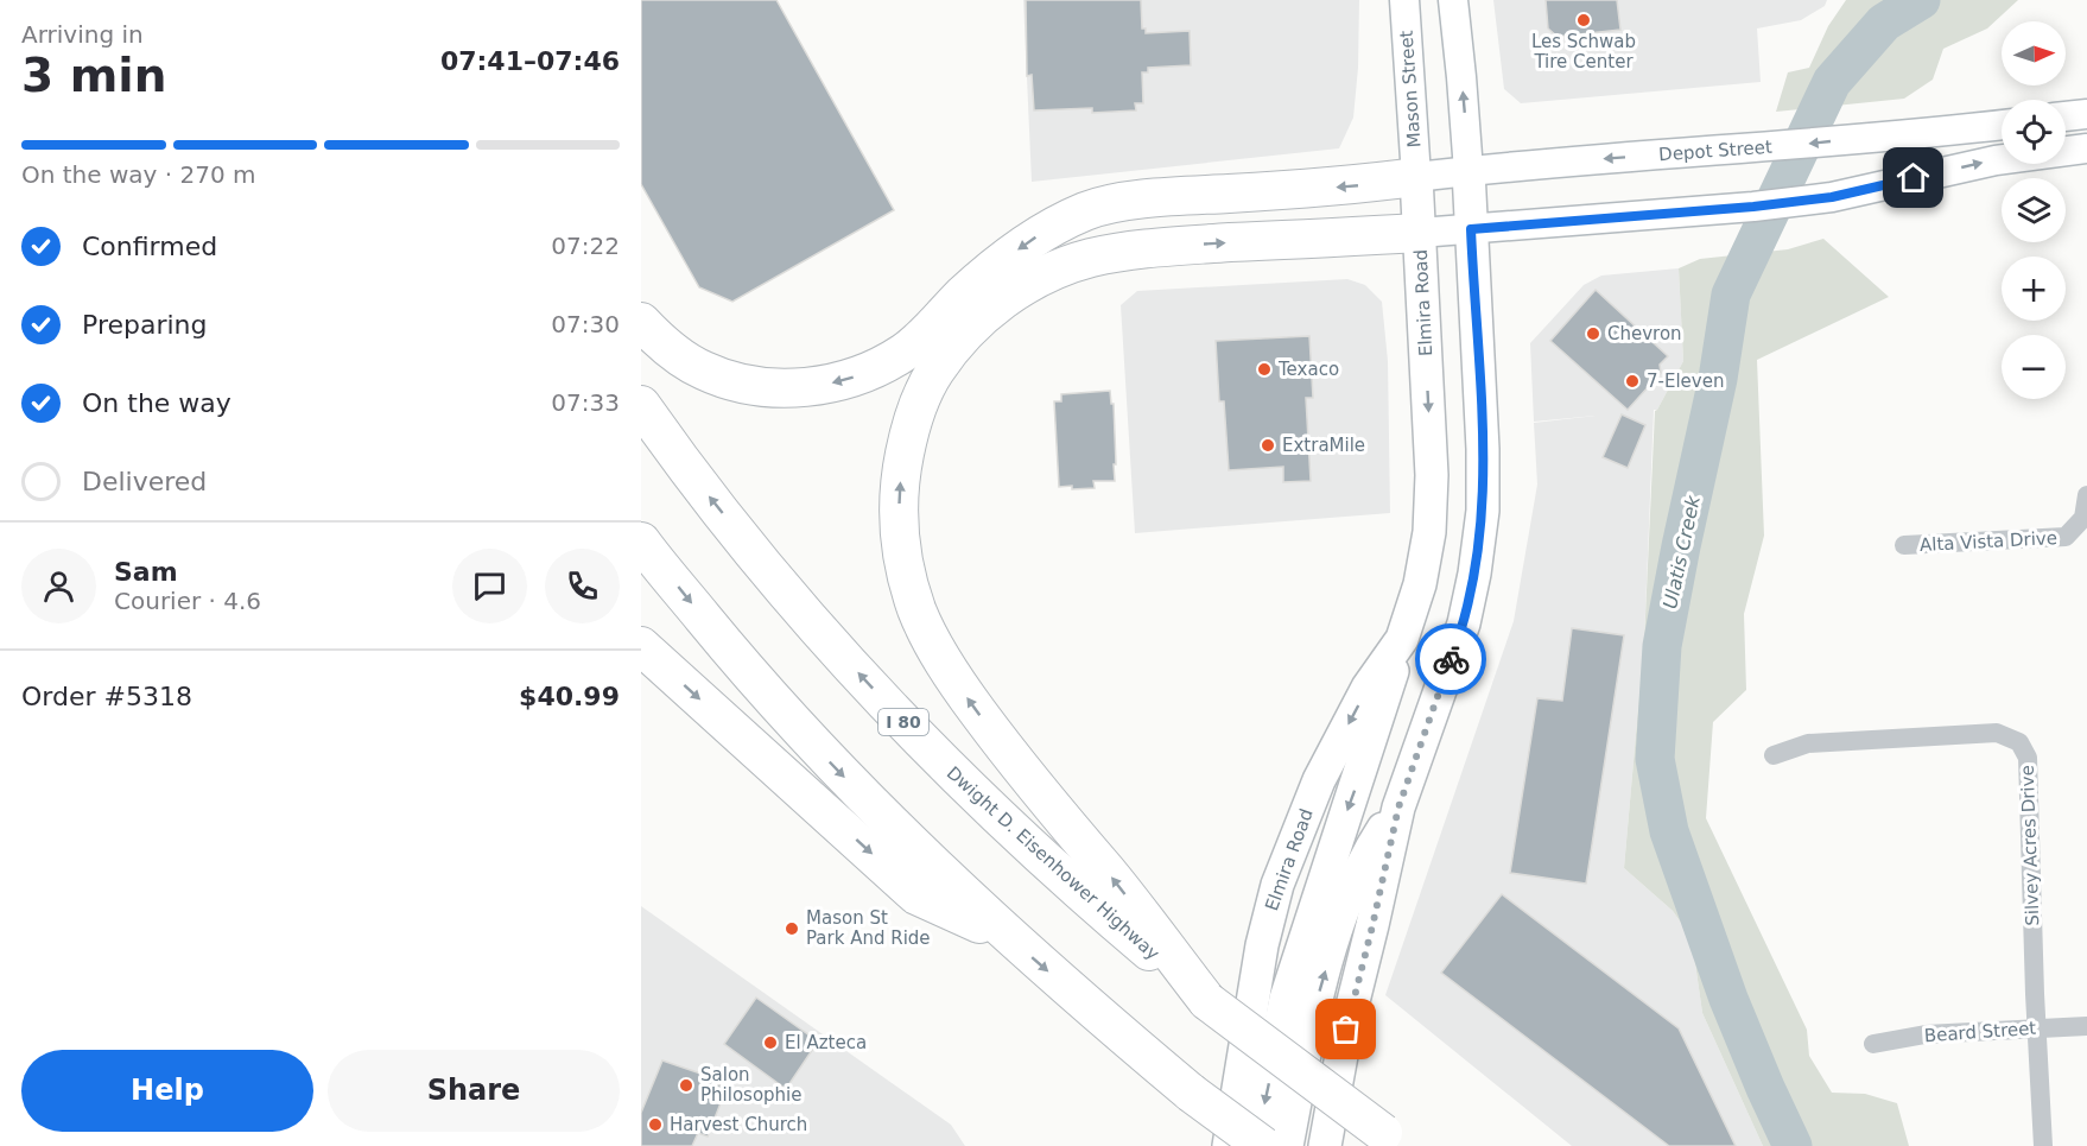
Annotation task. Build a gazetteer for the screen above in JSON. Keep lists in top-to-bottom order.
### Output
{
  "streets": {
    "highway": ["I 80", "Dwight D. Eisenhower Highway"],
    "main road": ["Mason Street", "Depot Street", "Elmira Road"],
    "street": ["Alta Vista Drive", "Silvey Acres Drive", "Beard Street"]
  },
  "crossings": [
    ["Mason Street", "Depot Street"],
    ["Mason Street", "Elmira Road"],
    ["Depot Street", "Elmira Road"],
    ["Silvey Acres Drive", "Beard Street"]
  ],
  "water": ["Ulatis Creek"],
  "places": [
    "Les Schwab Tire Center",
    "Chevron",
    "Texaco",
    "7-Eleven",
    "ExtraMile",
    "Mason St Park And Ride",
    "El Azteca",
    "Salon Philosophie",
    "Harvest Church"
  ],
  "north": "right",
  "page": {
    "heading": ["3 min", "Arriving in", "07:41–07:46"],
    "panel": [
      "Sam",
      "Courier · 4.6",
      "Order #5318",
      "$40.99"
    ],
    "map_buttons": ["+", "−"],
    "bar": "On the way · 270 m",
    "list": [
      ["Confirmed", "07:22"],
      ["Preparing", "07:30"],
      ["On the way", "07:33"],
      "Delivered"
    ],
    "buttons": ["Help", "Share"]
  }
}
